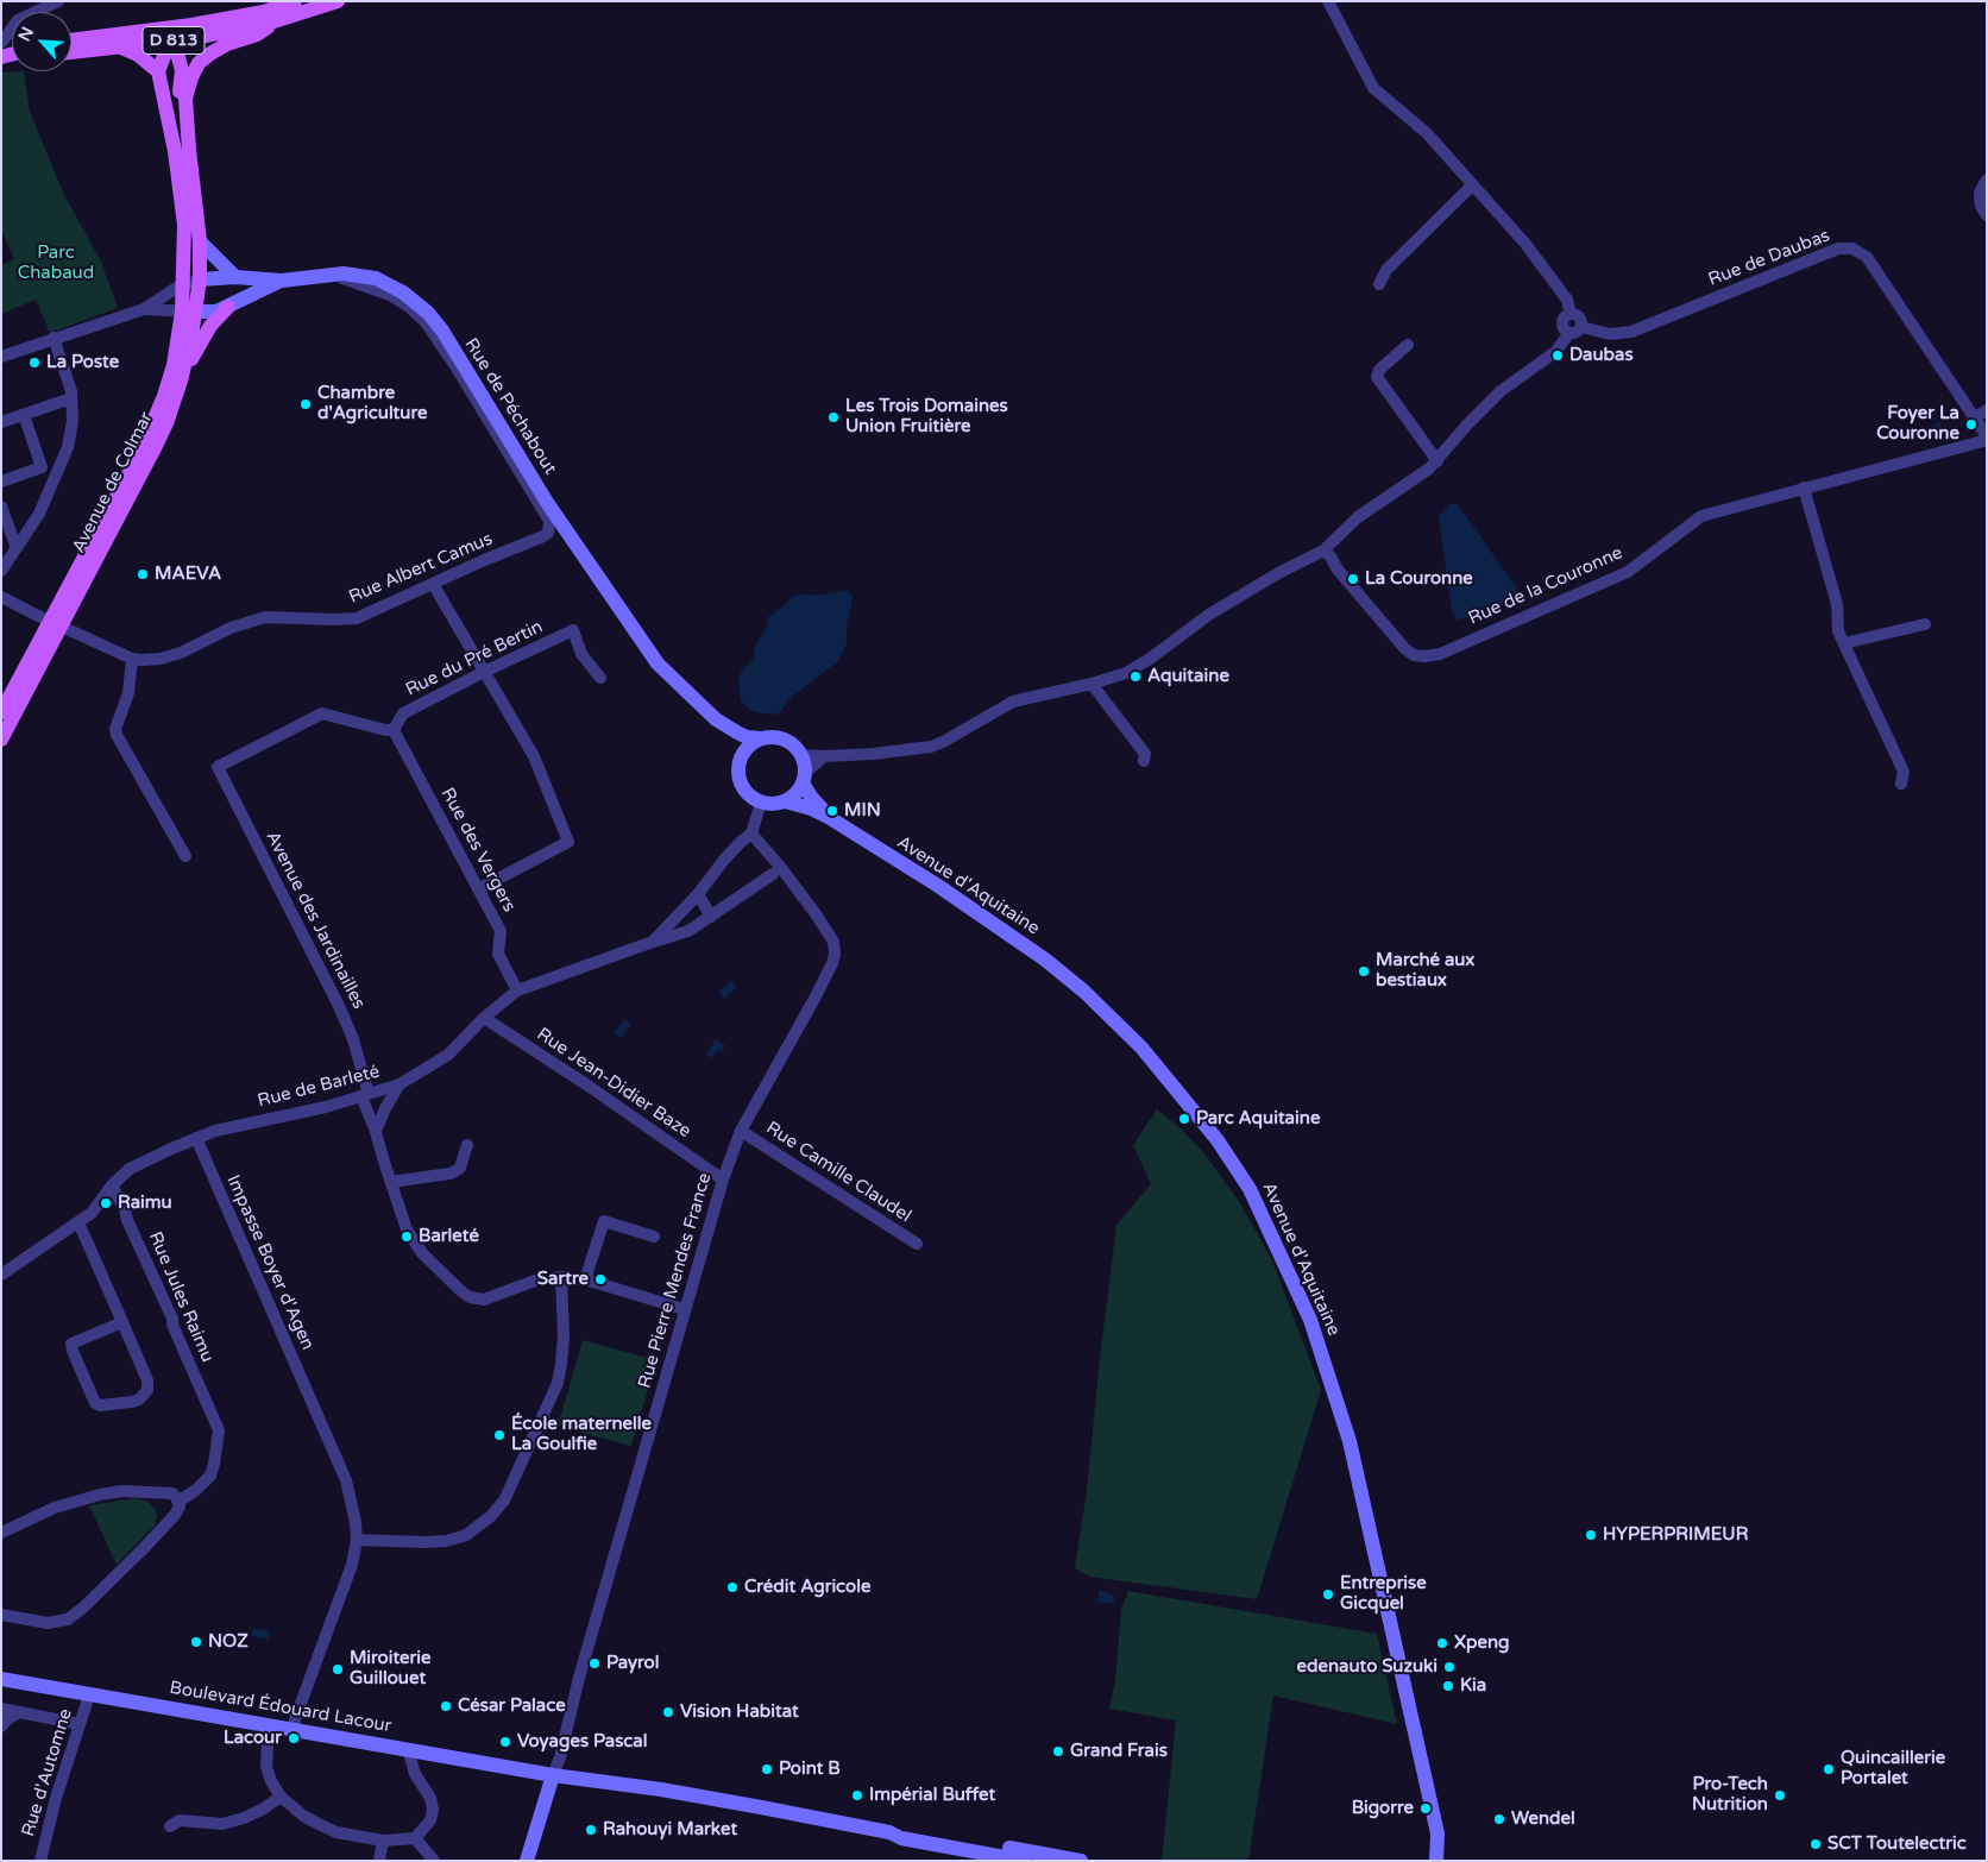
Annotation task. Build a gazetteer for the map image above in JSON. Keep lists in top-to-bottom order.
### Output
{
  "streets": {
    "main road": ["D 813", "Avenue de Colmar"],
    "street": [
      "Rue de Daubas",
      "Rue de Péchabout",
      "Rue Albert Camus",
      "Rue de la Couronne",
      "Rue du Pré Bertin",
      "Rue des Vergers",
      "Avenue d'Aquitaine",
      "Avenue des Jardinailles",
      "Rue Jean-Didier Baze",
      "Rue de Barleté",
      "Rue Camille Claudel",
      "Impasse Boyer d'Agen",
      "Rue Pierre Mendes France",
      "Rue Jules Raimu",
      "Boulevard Édouard Lacour",
      "Rue d'Automne"
    ]
  },
  "crossings": [
    ["D 813", "Avenue de Colmar"],
    ["Rue de Daubas", "Rue de la Couronne"],
    ["Rue de Péchabout", "Avenue de Colmar"],
    ["Rue de Péchabout", "Rue Albert Camus"],
    ["Rue de Péchabout", "Avenue d'Aquitaine"],
    ["Avenue de Colmar", "Rue Albert Camus"],
    ["Rue du Pré Bertin", "Rue des Vergers"],
    ["Rue du Pré Bertin", "Avenue des Jardinailles"],
    ["Rue des Vergers", "Avenue des Jardinailles"],
    ["Rue des Vergers", "Rue de Barleté"],
    ["Avenue des Jardinailles", "Rue de Barleté"],
    ["Avenue des Jardinailles", "Rue Pierre Mendes France"],
    ["Rue Jean-Didier Baze", "Rue de Barleté"],
    ["Rue Jean-Didier Baze", "Rue Pierre Mendes France"],
    ["Rue de Barleté", "Impasse Boyer d'Agen"],
    ["Rue de Barleté", "Rue Pierre Mendes France"],
    ["Rue de Barleté", "Rue Jules Raimu"],
    ["Rue Camille Claudel", "Rue Pierre Mendes France"],
    ["Impasse Boyer d'Agen", "Boulevard Édouard Lacour"],
    ["Rue Pierre Mendes France", "Boulevard Édouard Lacour"],
    ["Boulevard Édouard Lacour", "Rue d'Automne"]
  ],
  "parks": ["Parc Chabaud"],
  "places": [
    "Daubas",
    "La Poste",
    "Chambre d'Agriculture",
    "Les Trois Domaines Union Fruitière",
    "Foyer La Couronne",
    "MAEVA",
    "La Couronne",
    "Aquitaine",
    "MIN",
    "Marché aux bestiaux",
    "Parc Aquitaine",
    "Raimu",
    "Barleté",
    "Sartre",
    "École maternelle La Goulfie",
    "HYPERPRIMEUR",
    "Crédit Agricole",
    "Entreprise Gicquel",
    "NOZ",
    "Xpeng",
    "Payrol",
    "edenauto Suzuki",
    "Miroiterie Guillouet",
    "Kia",
    "César Palace",
    "Vision Habitat",
    "Lacour",
    "Voyages Pascal",
    "Grand Frais",
    "Point B",
    "Quincaillerie Portalet",
    "Impérial Buffet",
    "Pro-Tech Nutrition",
    "Bigorre",
    "Wendel",
    "Rahouyi Market",
    "SCT Toutelectric"
  ],
  "north": "top left"
}
